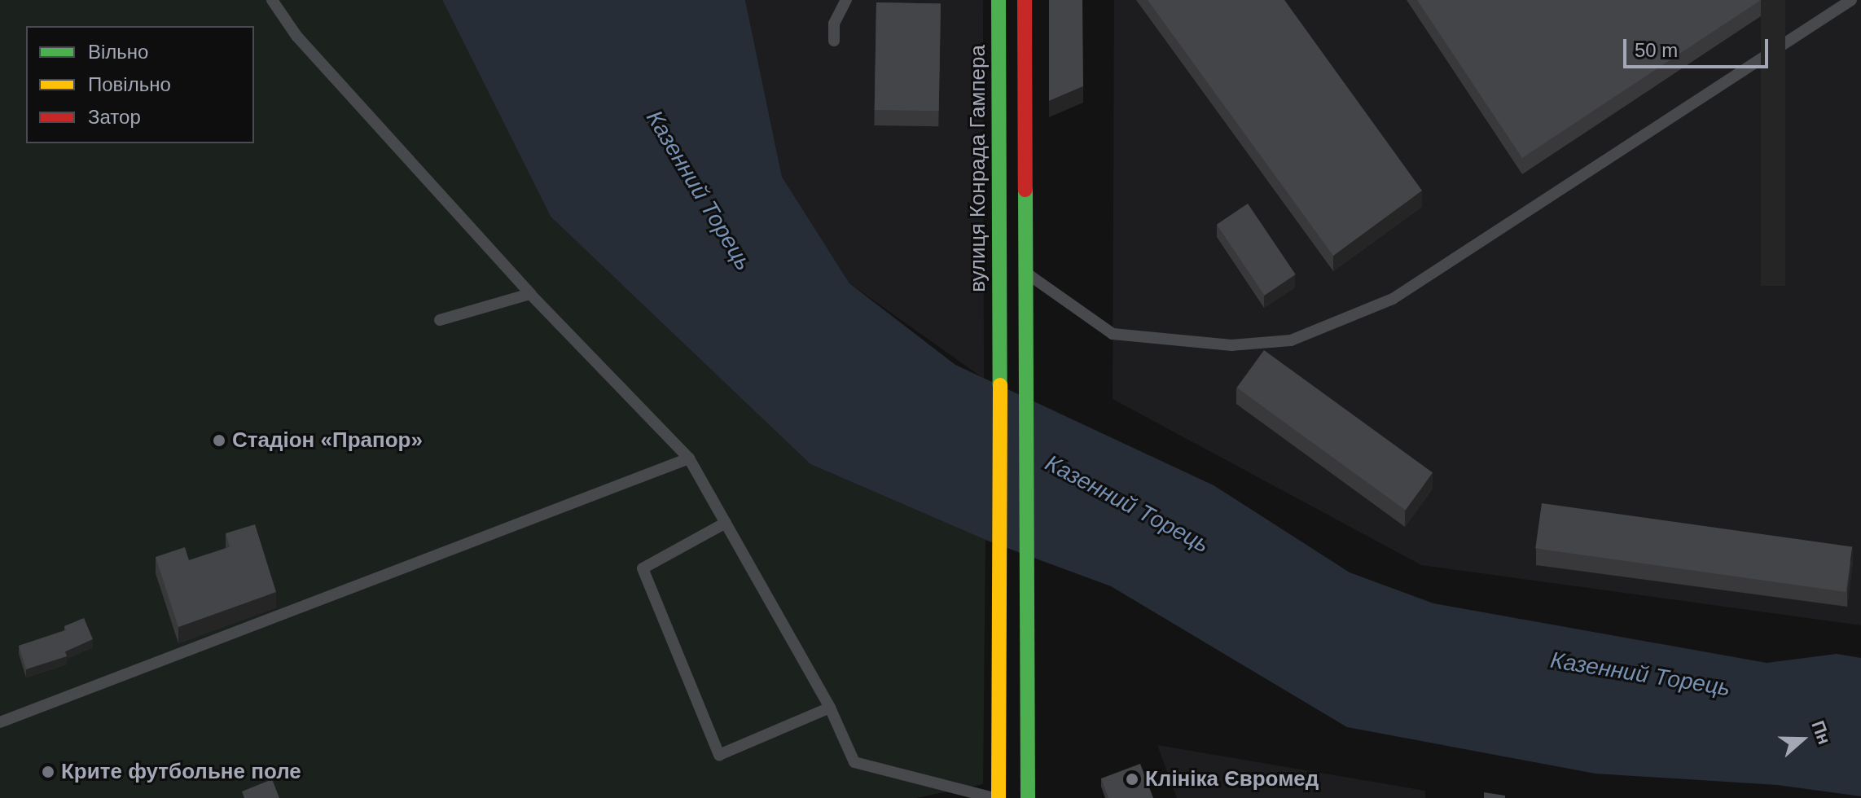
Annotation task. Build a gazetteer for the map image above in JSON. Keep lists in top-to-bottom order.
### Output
{
  "streets": {
    "main road": ["вулиця Конрада Гампера"]
  },
  "water": ["Казенний Торець"],
  "places": ["Стадіон «Прапор»", "Крите футбольне поле", "Клініка Євромед"],
  "legend": ["Вільно", "Повільно", "Затор"],
  "scale_bar": "50 m",
  "north": "right"
}
